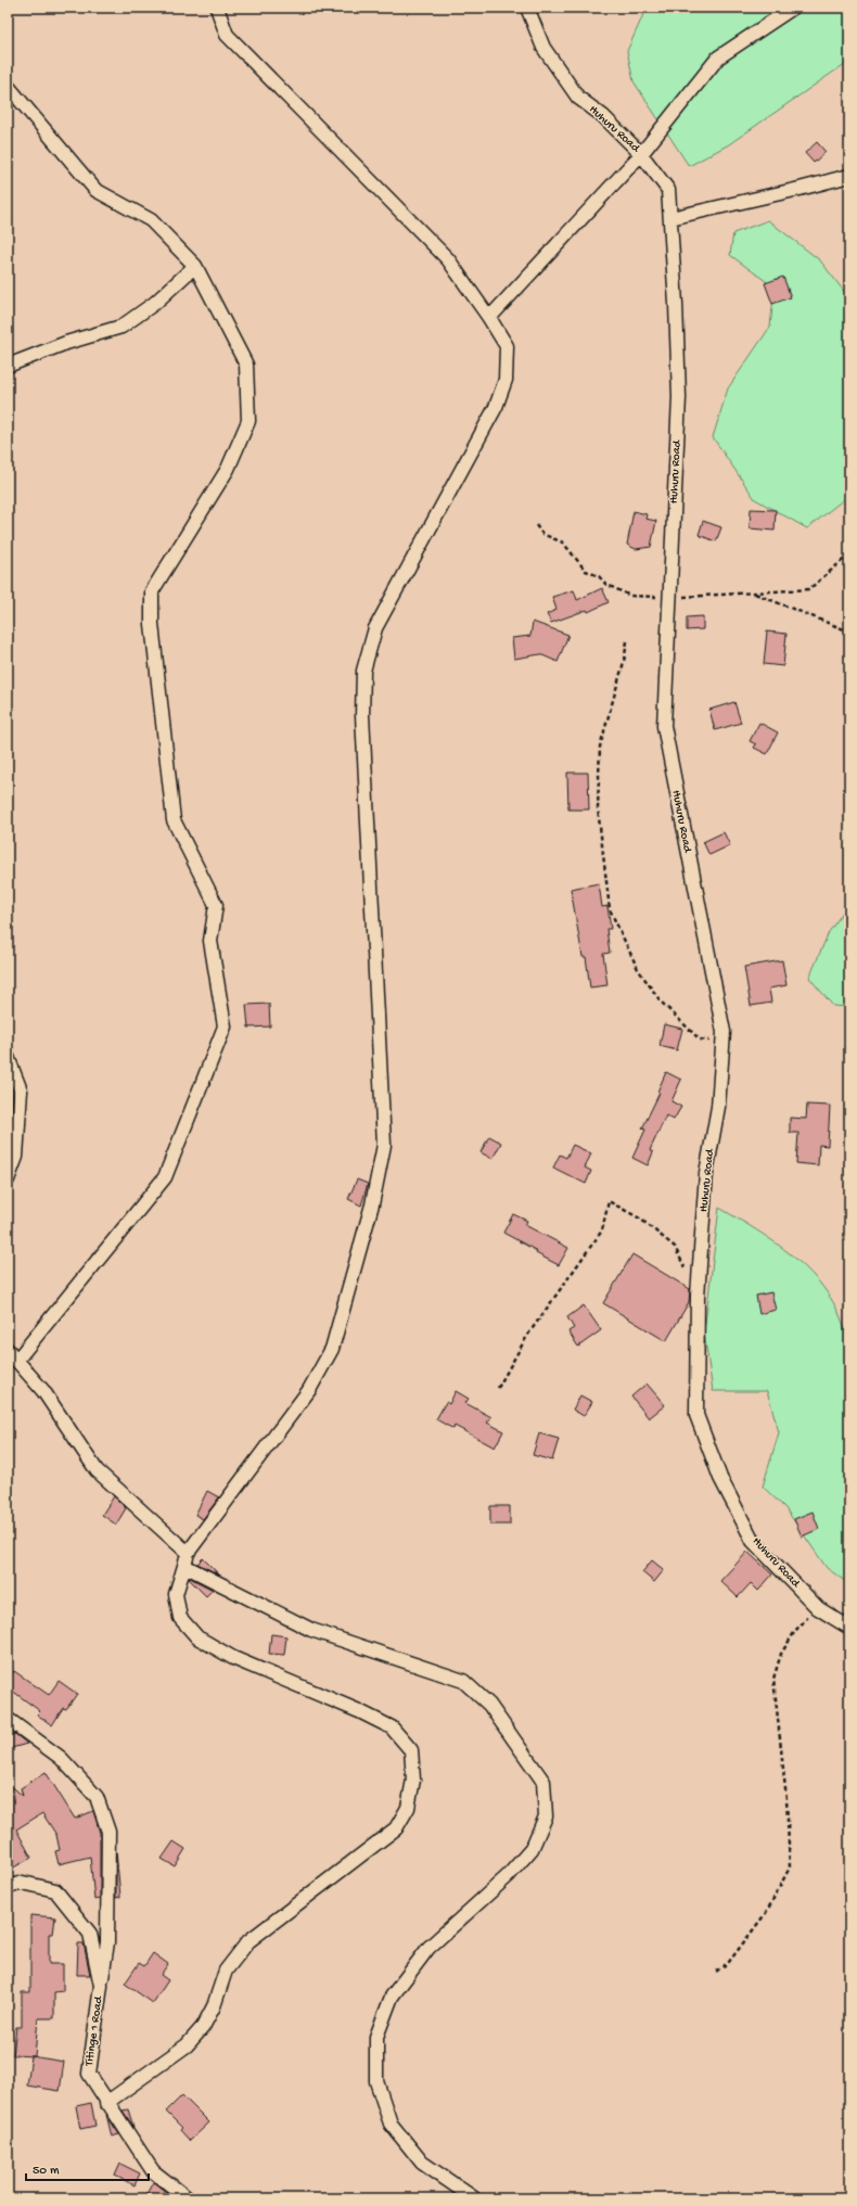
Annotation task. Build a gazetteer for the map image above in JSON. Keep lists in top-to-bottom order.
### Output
{
  "streets": {
    "street": ["Huhuru Road", "Titinge 1 Road"]
  },
  "scale_bar": "50 m"
}
